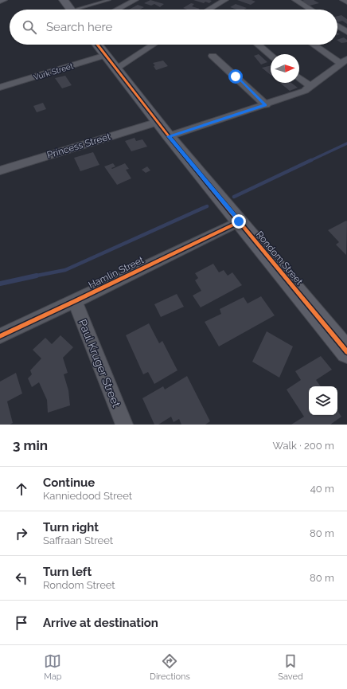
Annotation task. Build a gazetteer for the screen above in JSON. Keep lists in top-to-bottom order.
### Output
{
  "streets": {
    "street": [
      "Vurk Street",
      "Princess Street",
      "Rondom Street",
      "Hamlin Street",
      "Paul Kruger Street"
    ]
  },
  "crossings": [
    ["Vurk Street", "Rondom Street"],
    ["Princess Street", "Rondom Street"],
    ["Rondom Street", "Hamlin Street"],
    ["Hamlin Street", "Paul Kruger Street"]
  ],
  "north": "right",
  "page": {
    "search": "Search here",
    "heading": ["3 min", "Walk · 200 m"],
    "list": [
      ["Continue", "Kanniedood Street", "40 m"],
      ["Turn right", "Saffraan Street", "80 m"],
      ["Turn left", "Rondom Street", "80 m"],
      "Arrive at destination"
    ],
    "nav": ["Map", "Directions", "Saved"]
  }
}
